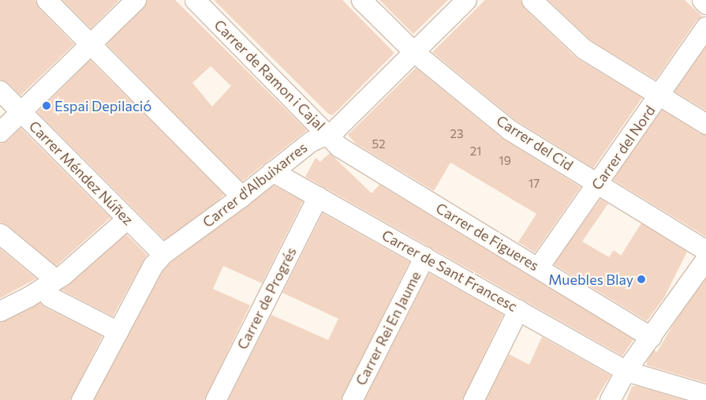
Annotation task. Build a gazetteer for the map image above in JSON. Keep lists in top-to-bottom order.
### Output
{
  "streets": {
    "street": [
      "Carrer de Ramon i Cajal",
      "Carrer del Cid",
      "Carrer del Nord",
      "Carrer Méndez Núñez",
      "Carrer d'Albuixarres",
      "Carrer de Figueres",
      "Carrer de Sant Francesc",
      "Carrer de Progrés",
      "Carrer Rei En Jaume"
    ]
  },
  "crossings": [
    ["Carrer de Ramon i Cajal", "Carrer d'Albuixarres"],
    ["Carrer de Ramon i Cajal", "Carrer de Figueres"],
    ["Carrer del Cid", "Carrer del Nord"],
    ["Carrer del Cid", "Carrer d'Albuixarres"],
    ["Carrer del Nord", "Carrer de Figueres"],
    ["Carrer Méndez Núñez", "Carrer d'Albuixarres"],
    ["Carrer d'Albuixarres", "Carrer de Figueres"],
    ["Carrer d'Albuixarres", "Carrer de Sant Francesc"],
    ["Carrer de Sant Francesc", "Carrer de Progrés"],
    ["Carrer de Sant Francesc", "Carrer Rei En Jaume"]
  ],
  "places": ["Espai Depilació", "Muebles Blay"],
  "house_numbers": [
    "23",
    "52",
    "21",
    "19",
    "17"
  ]
}
